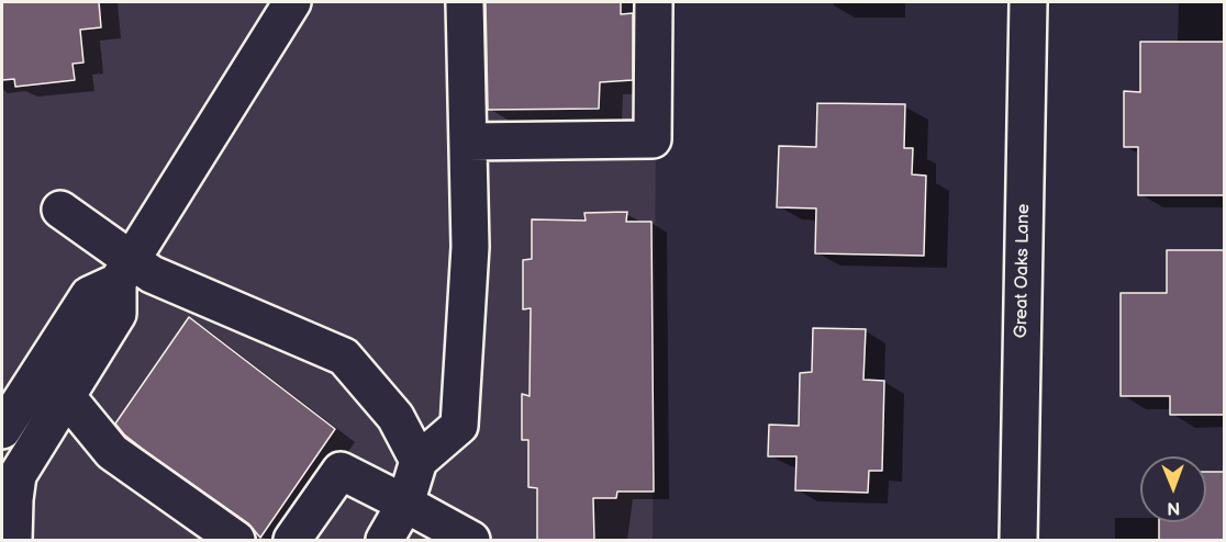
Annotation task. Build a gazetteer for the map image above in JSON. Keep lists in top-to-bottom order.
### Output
{
  "streets": {
    "street": ["Great Oaks Lane"]
  },
  "north": "bottom"
}
